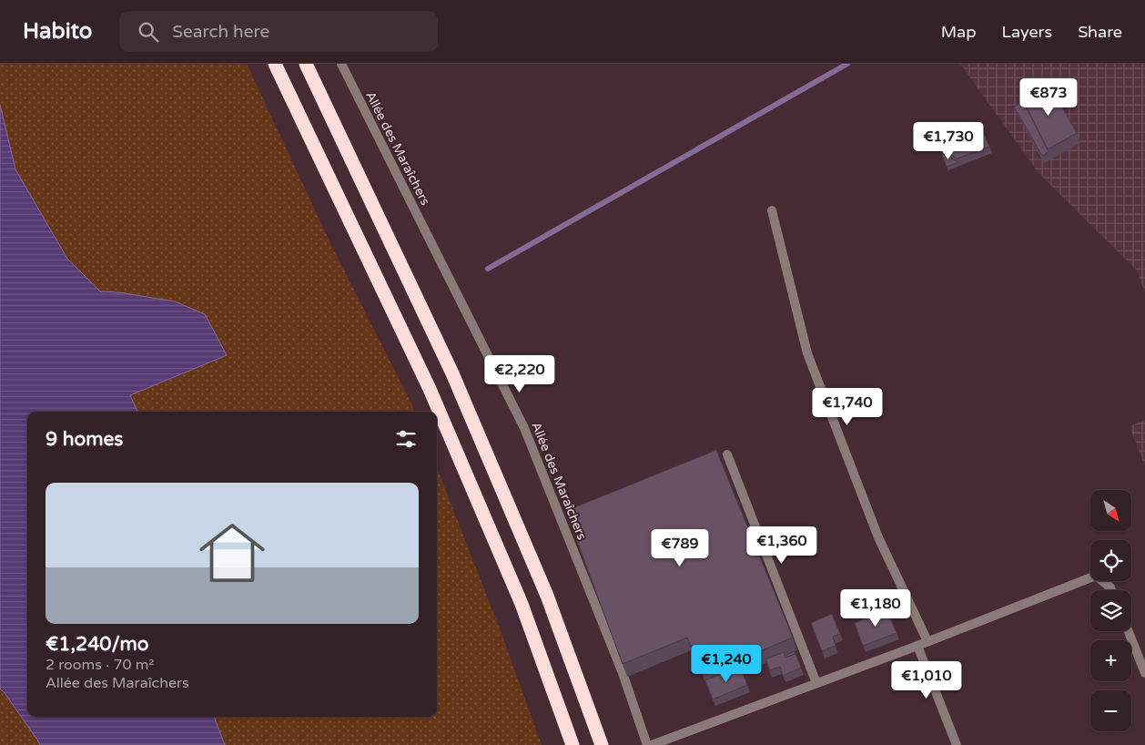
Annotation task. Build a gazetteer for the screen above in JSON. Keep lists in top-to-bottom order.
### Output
{
  "streets": {
    "street": ["Allée des Maraîchers"]
  },
  "north": "bottom right",
  "page": {
    "header": "Habito",
    "search": "Search here",
    "nav": ["Map", "Layers", "Share"],
    "price": [
      "€873",
      "€1,730",
      "€2,220",
      "€1,740",
      "€1,360",
      "€789",
      "€1,180",
      "€1,240",
      "€1,010"
    ],
    "heading": "9 homes",
    "list": [
      {
        "name": "€1,240/mo",
        "note": "2 rooms · 70 m² · Allée des Maraîchers"
      }
    ],
    "map_buttons": ["+", "−"]
  }
}
